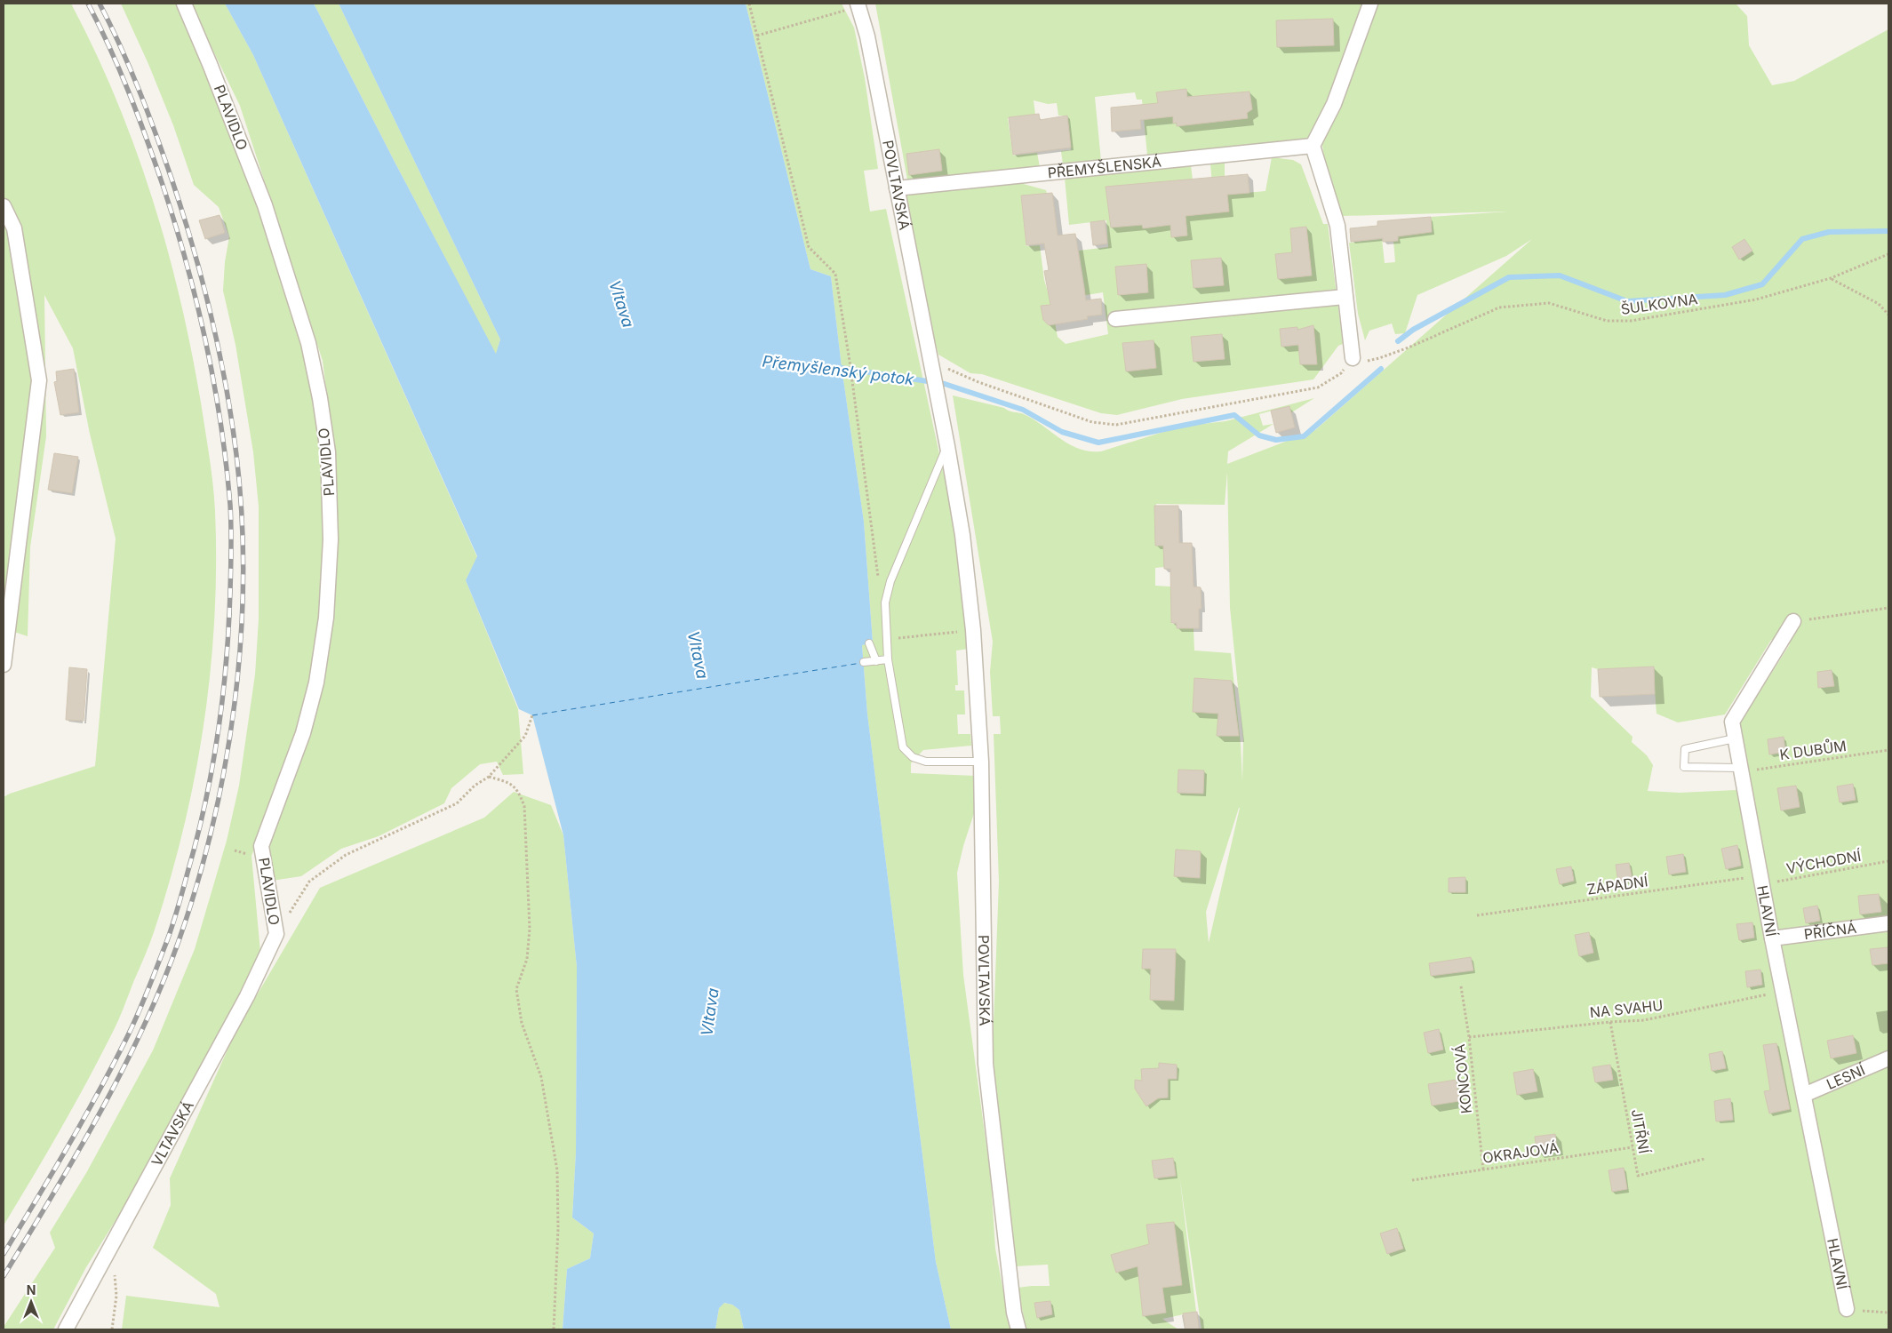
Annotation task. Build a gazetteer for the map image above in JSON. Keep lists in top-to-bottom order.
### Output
{
  "streets": {
    "street": [
      "PLAVIDLO",
      "PŘEMYŠLENSKÁ",
      "POVLTAVSKÁ",
      "HLAVNÍ",
      "PŘÍČNÁ",
      "LESNÍ",
      "VLTAVSKÁ"
    ],
    "path": [
      "ŠULKOVNA",
      "K DUBŮM",
      "VÝCHODNÍ",
      "ZÁPADNÍ",
      "NA SVAHU",
      "KONCOVÁ",
      "JITŘNÍ",
      "OKRAJOVÁ"
    ]
  },
  "crossings": [
    ["PLAVIDLO", "VLTAVSKÁ"],
    ["PŘEMYŠLENSKÁ", "POVLTAVSKÁ"],
    ["K DUBŮM", "HLAVNÍ"],
    ["VÝCHODNÍ", "ZÁPADNÍ"],
    ["VÝCHODNÍ", "HLAVNÍ"],
    ["ZÁPADNÍ", "HLAVNÍ"],
    ["HLAVNÍ", "PŘÍČNÁ"],
    ["HLAVNÍ", "NA SVAHU"],
    ["HLAVNÍ", "LESNÍ"],
    ["NA SVAHU", "KONCOVÁ"],
    ["NA SVAHU", "JITŘNÍ"],
    ["KONCOVÁ", "OKRAJOVÁ"],
    ["JITŘNÍ", "OKRAJOVÁ"]
  ],
  "water": ["Vltava", "Přemyšlenský potok"],
  "north": "top"
}
